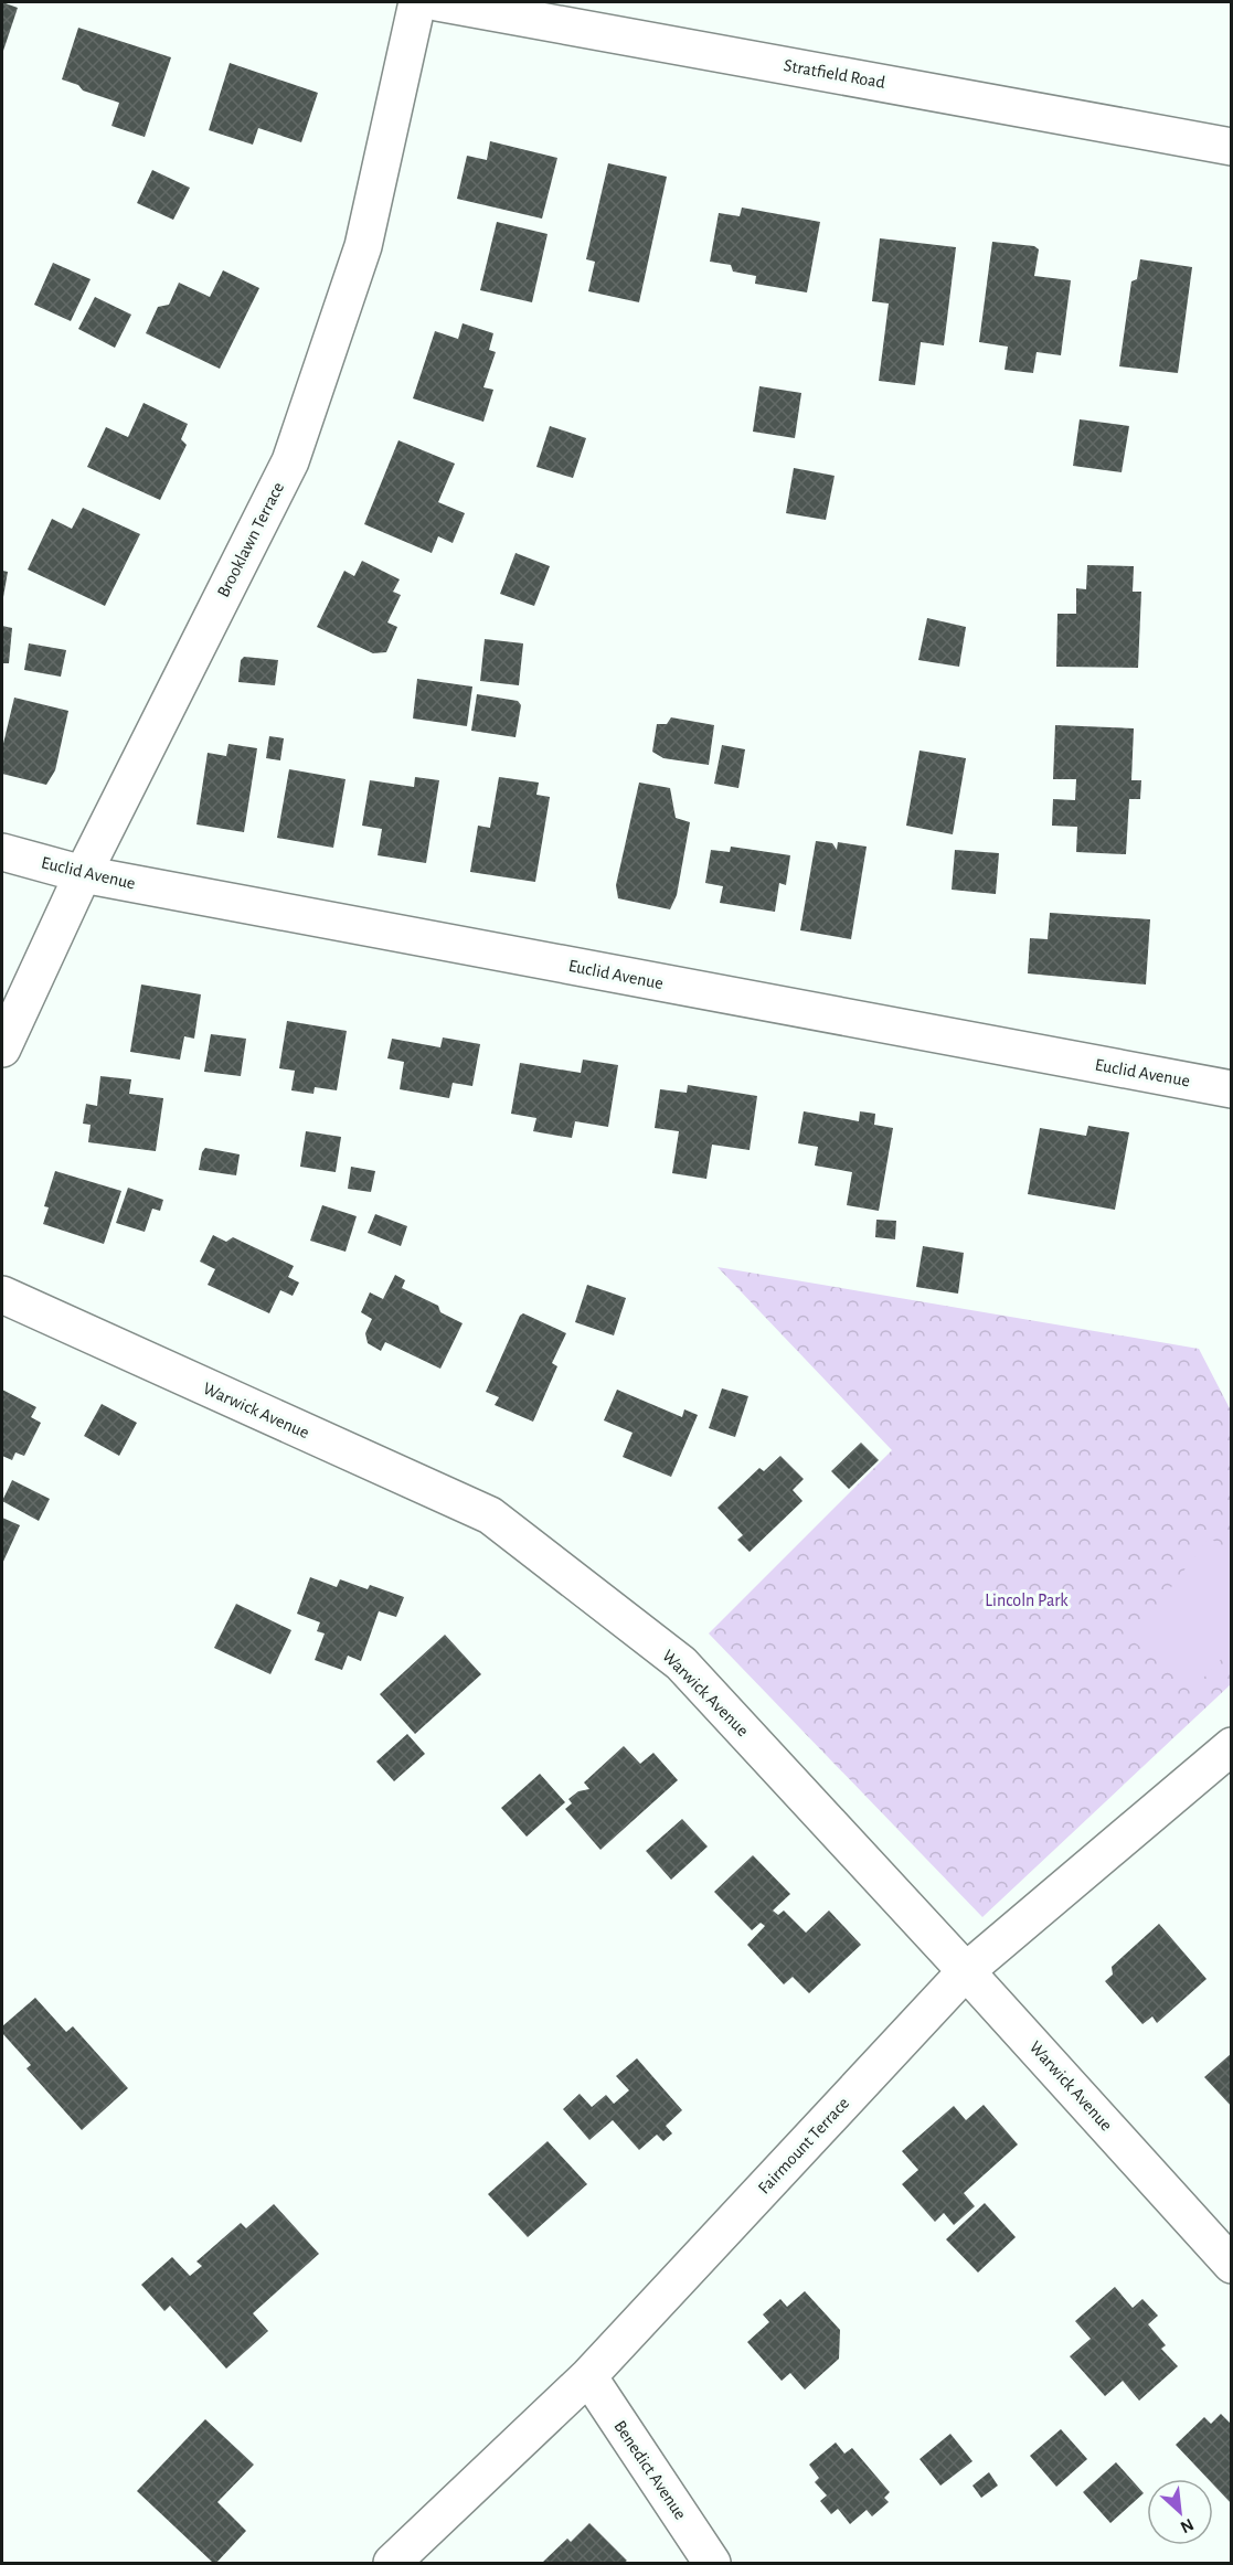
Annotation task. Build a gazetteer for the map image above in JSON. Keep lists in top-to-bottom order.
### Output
{
  "streets": {
    "street": [
      "Stratfield Road",
      "Brooklawn Terrace",
      "Euclid Avenue",
      "Warwick Avenue",
      "Fairmount Terrace",
      "Benedict Avenue"
    ]
  },
  "crossings": [
    ["Brooklawn Terrace", "Euclid Avenue"],
    ["Warwick Avenue", "Fairmount Terrace"],
    ["Fairmount Terrace", "Benedict Avenue"]
  ],
  "parks": ["Lincoln Park"],
  "north": "bottom right"
}
